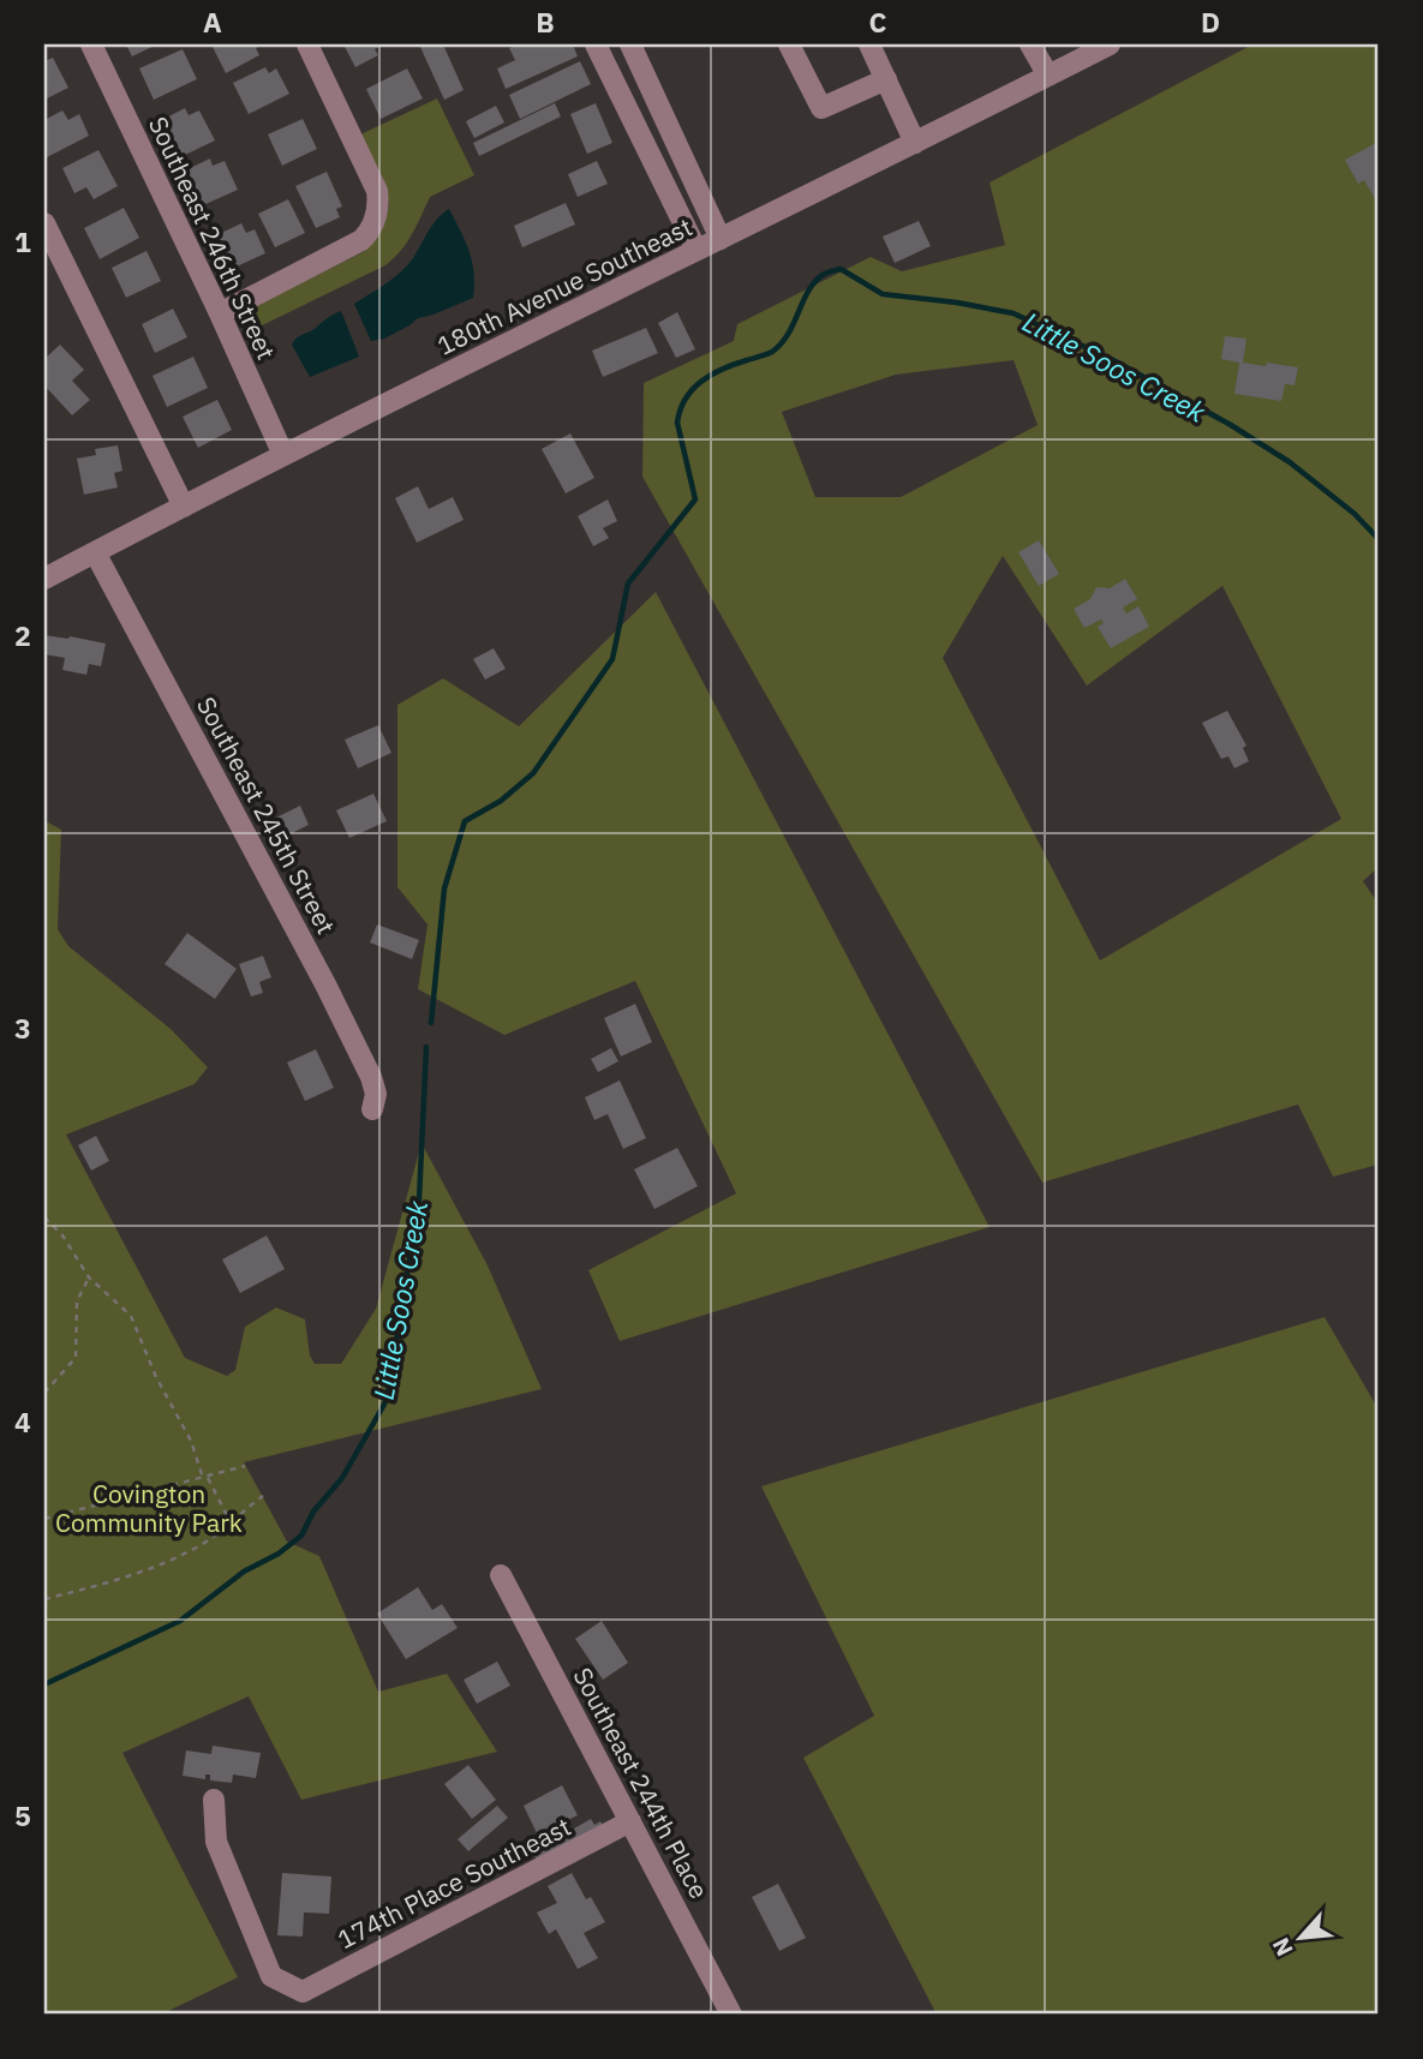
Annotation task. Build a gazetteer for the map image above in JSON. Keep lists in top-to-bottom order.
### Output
{
  "streets": {
    "street": [
      "Southeast 246th Street",
      "180th Avenue Southeast",
      "Southeast 245th Street",
      "Southeast 244th Place",
      "174th Place Southeast"
    ]
  },
  "crossings": [
    ["Southeast 246th Street", "180th Avenue Southeast"],
    ["180th Avenue Southeast", "Southeast 245th Street"],
    ["Southeast 244th Place", "174th Place Southeast"]
  ],
  "water": ["Little Soos Creek"],
  "parks": ["Covington Community Park"],
  "north": "bottom left",
  "grid": {
    "columns": [
      "A",
      "B",
      "C",
      "D"
    ],
    "rows": [
      "1",
      "2",
      "3",
      "4",
      "5"
    ]
  }
}
